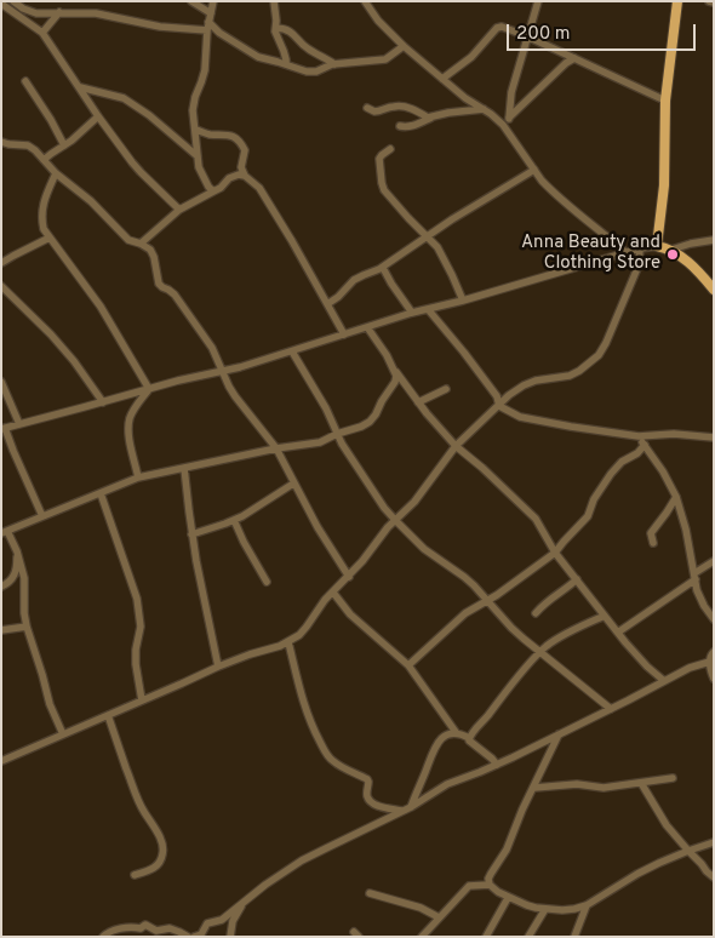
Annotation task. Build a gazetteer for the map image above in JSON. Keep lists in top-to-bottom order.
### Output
{
  "places": ["Anna Beauty and Clothing Store"],
  "scale_bar": "200 m"
}
